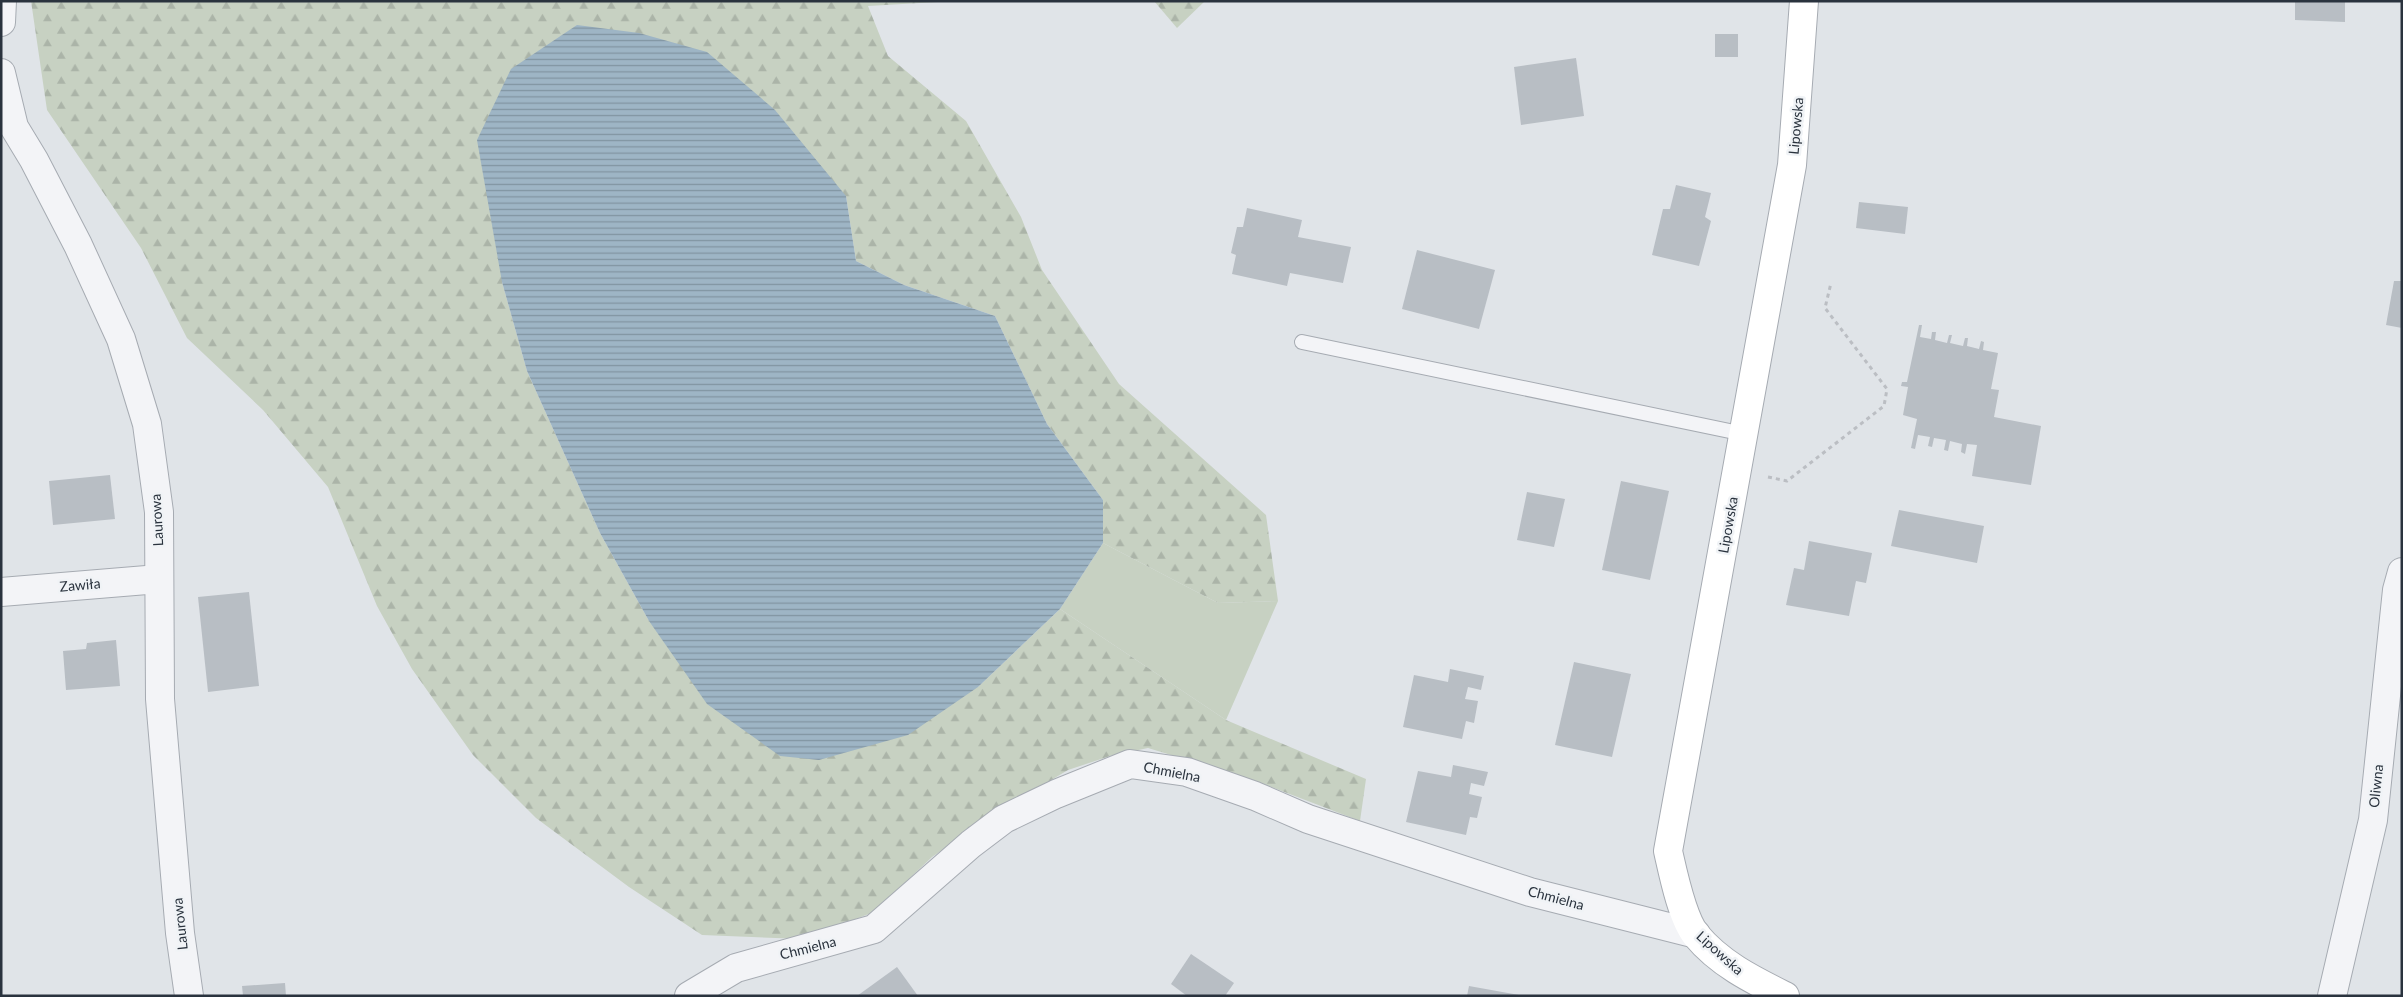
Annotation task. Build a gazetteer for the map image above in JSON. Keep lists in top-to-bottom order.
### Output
{
  "streets": {
    "street": [
      "Lipowska",
      "Laurowa",
      "Zawiła",
      "Chmielna",
      "Oliwna"
    ]
  },
  "crossings": [
    ["Lipowska", "Chmielna"],
    ["Laurowa", "Zawiła"]
  ]
}
